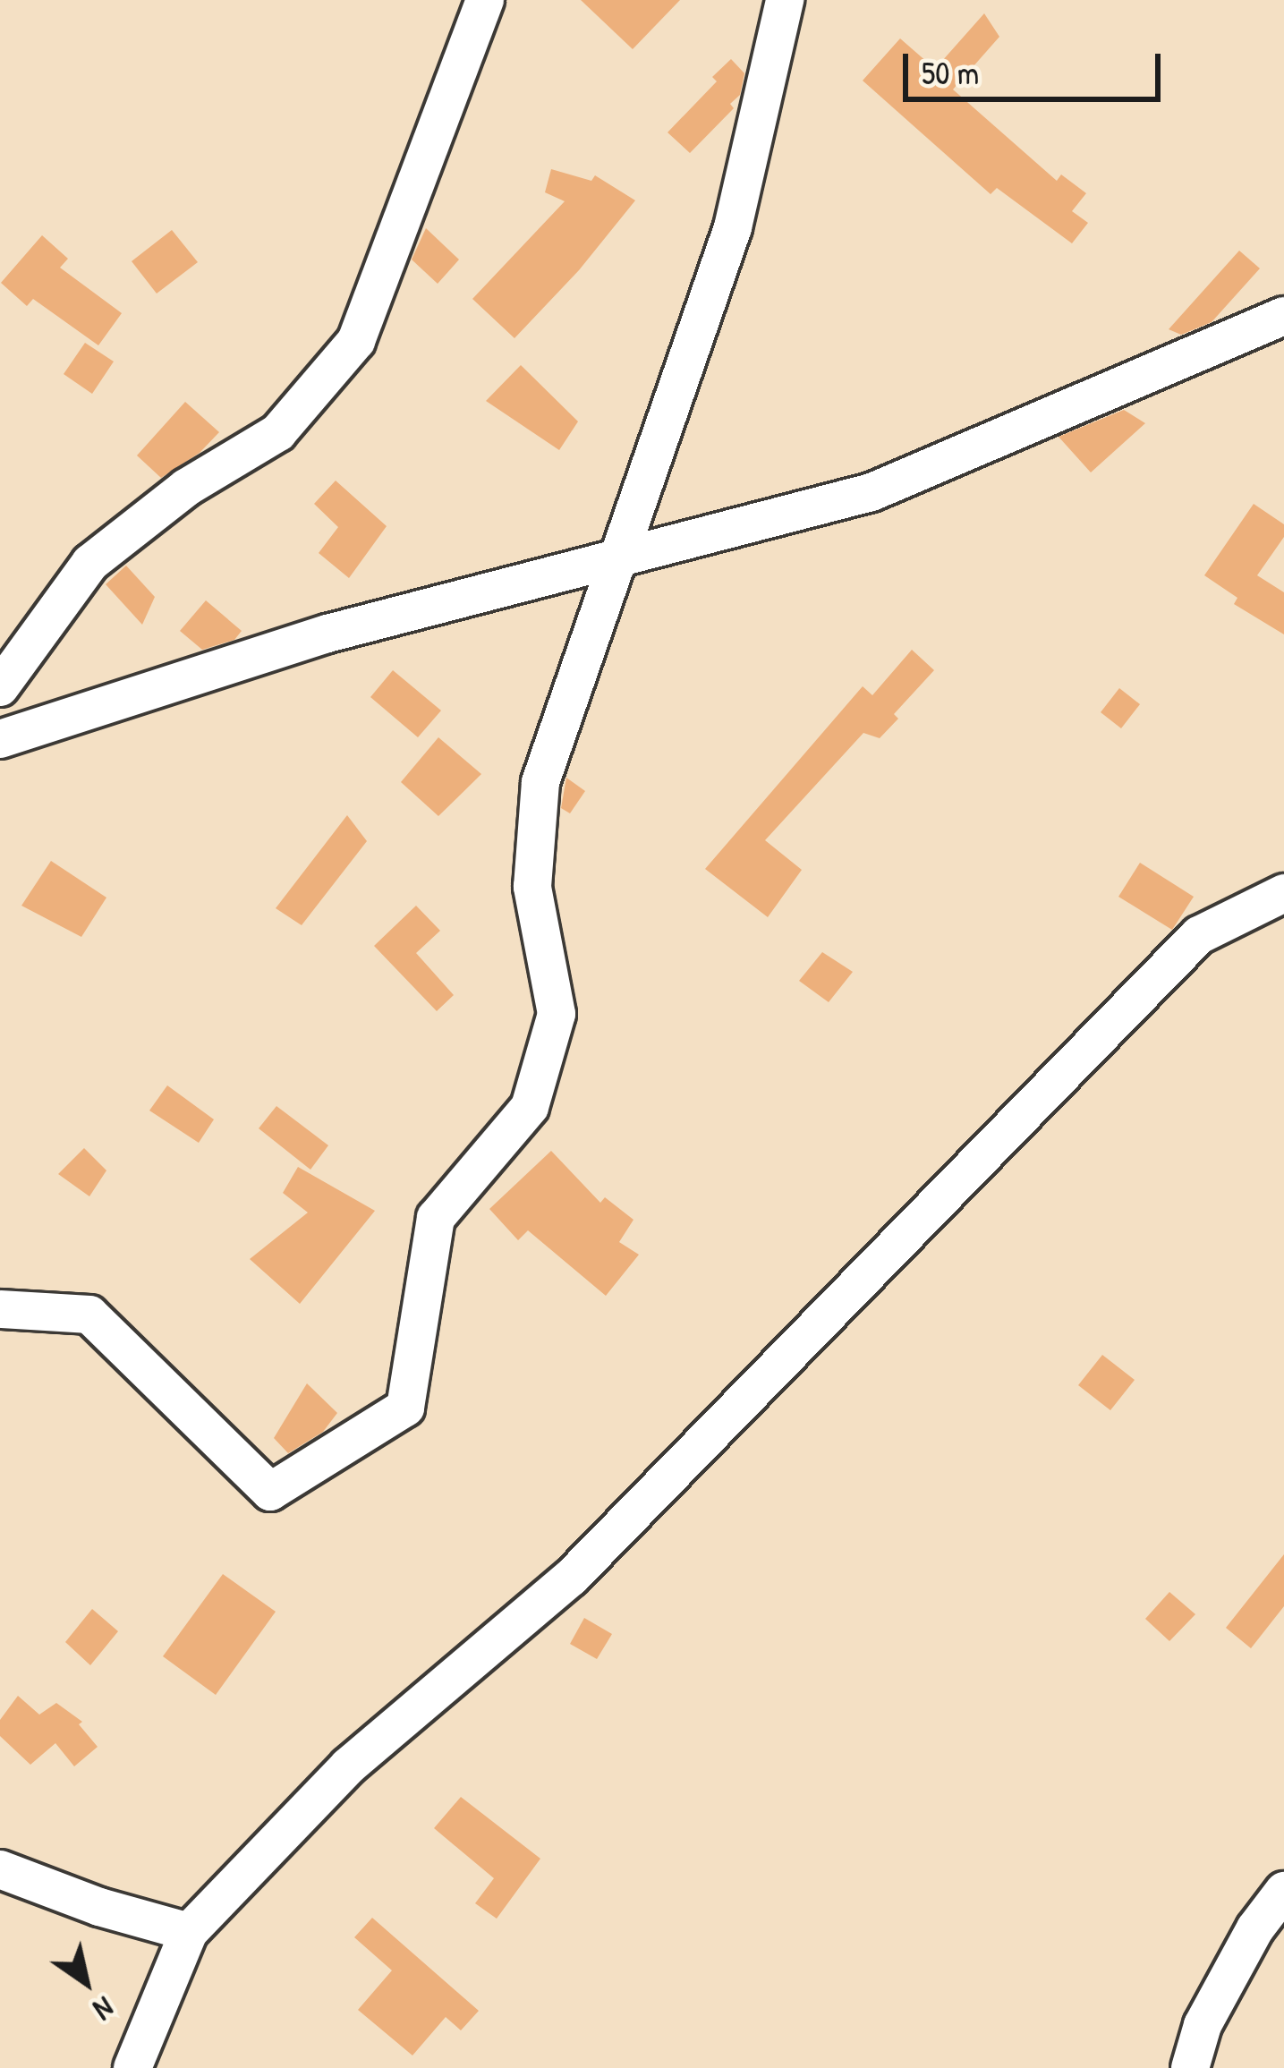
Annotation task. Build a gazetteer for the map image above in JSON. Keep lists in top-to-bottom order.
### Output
{
  "scale_bar": "50 m",
  "north": "bottom right"
}
